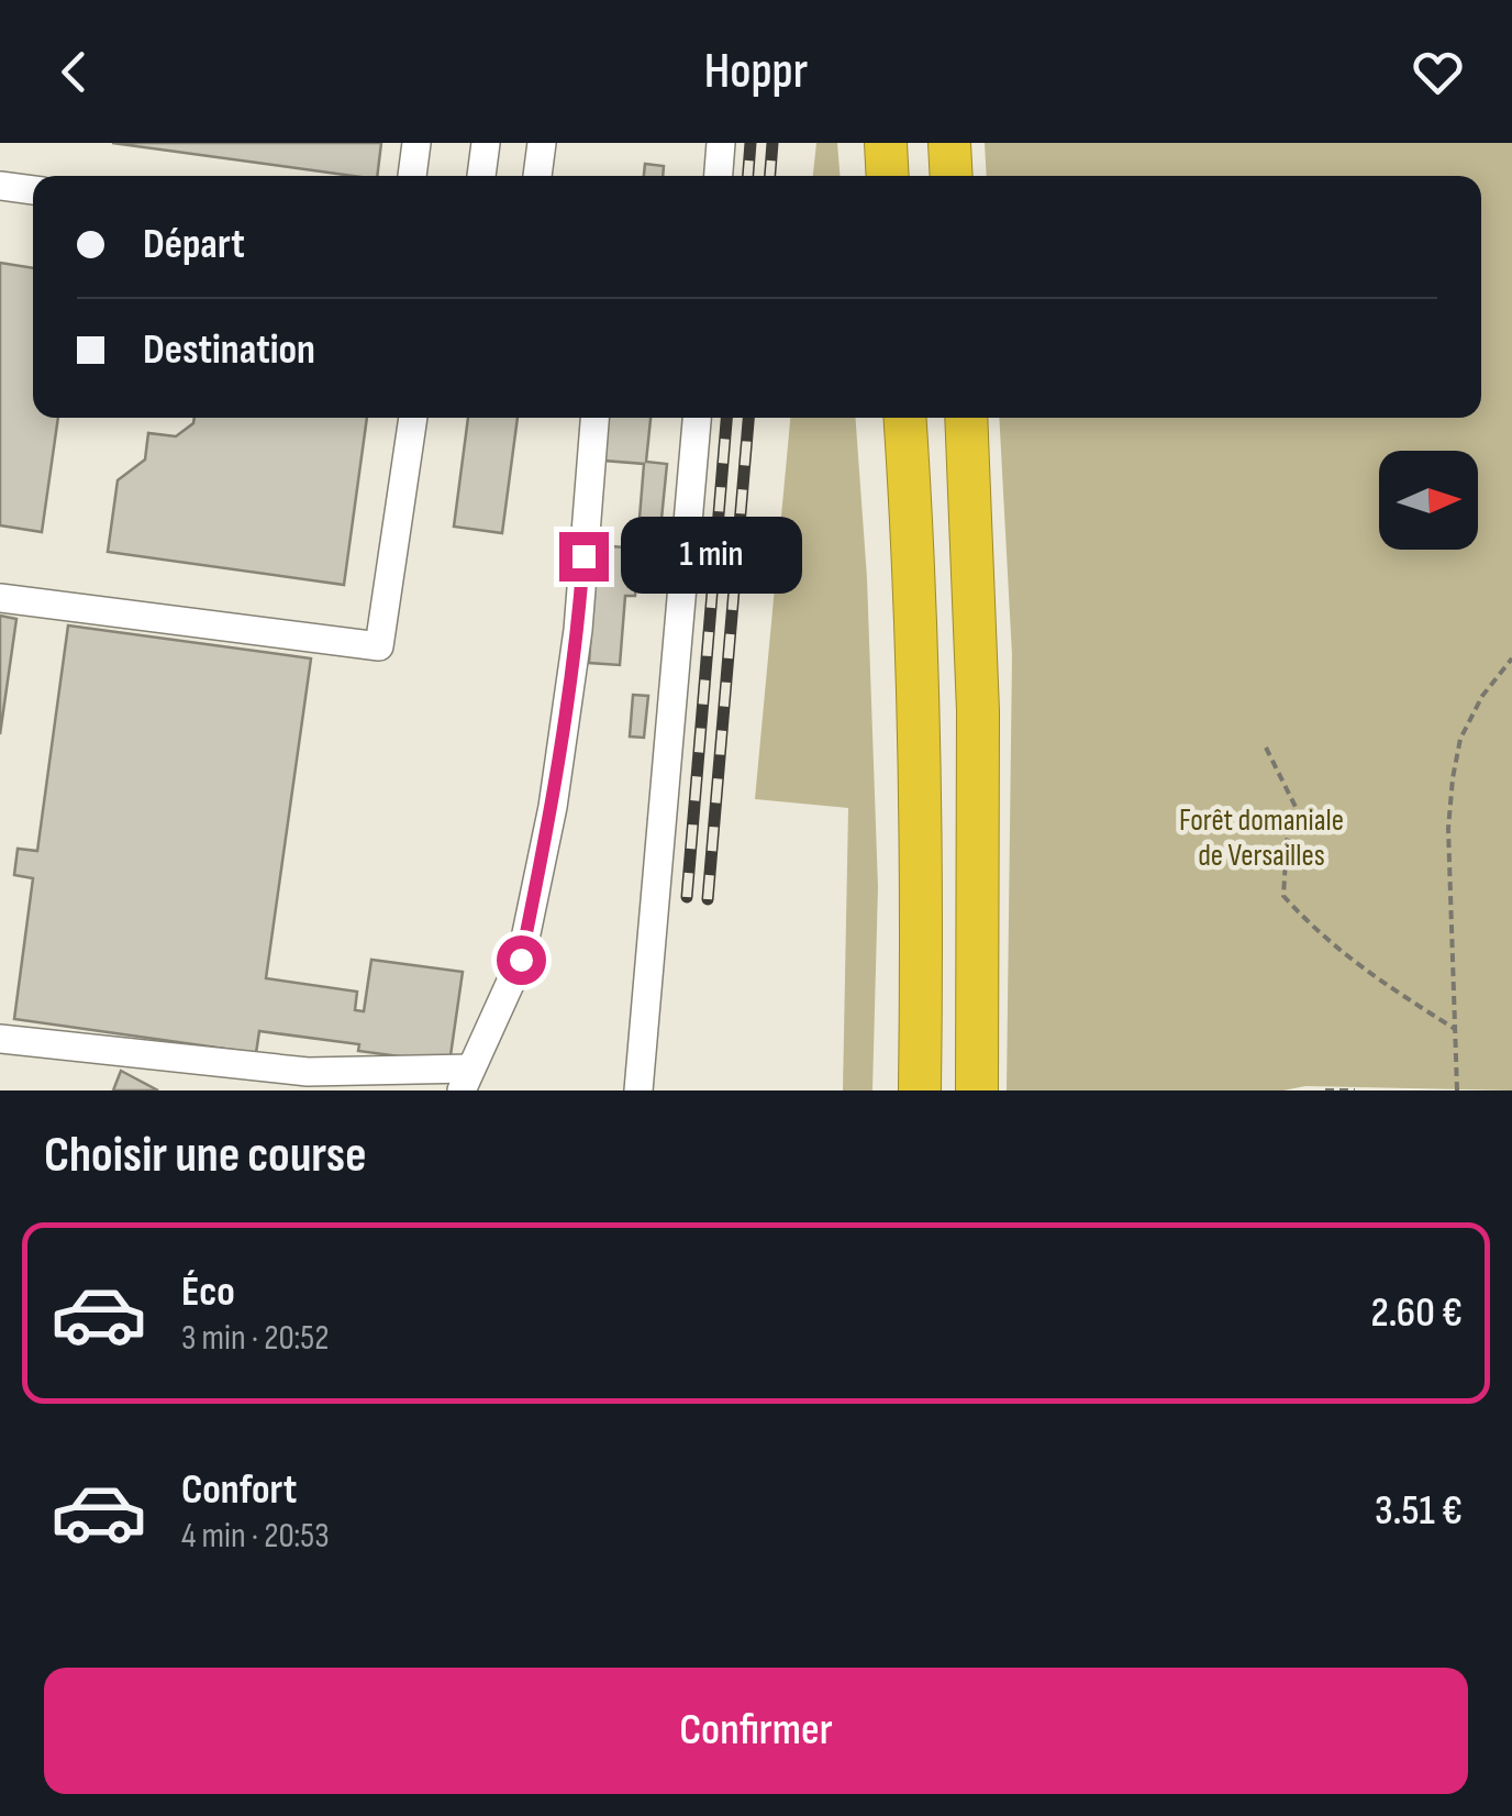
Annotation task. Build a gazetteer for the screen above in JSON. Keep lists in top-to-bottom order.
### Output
{
  "parks": ["Forêt domaniale de Versailles"],
  "north": "right",
  "page": {
    "header": "Hoppr",
    "banner": ["Départ", "Destination"],
    "bubble": "1 min",
    "heading": "Choisir une course",
    "list": [
      {
        "name": "Éco",
        "note": "3 min · 20:52",
        "value": "2.60 €"
      },
      {
        "name": "Confort",
        "note": "4 min · 20:53",
        "value": "3.51 €"
      }
    ],
    "buttons": "Confirmer"
  }
}
